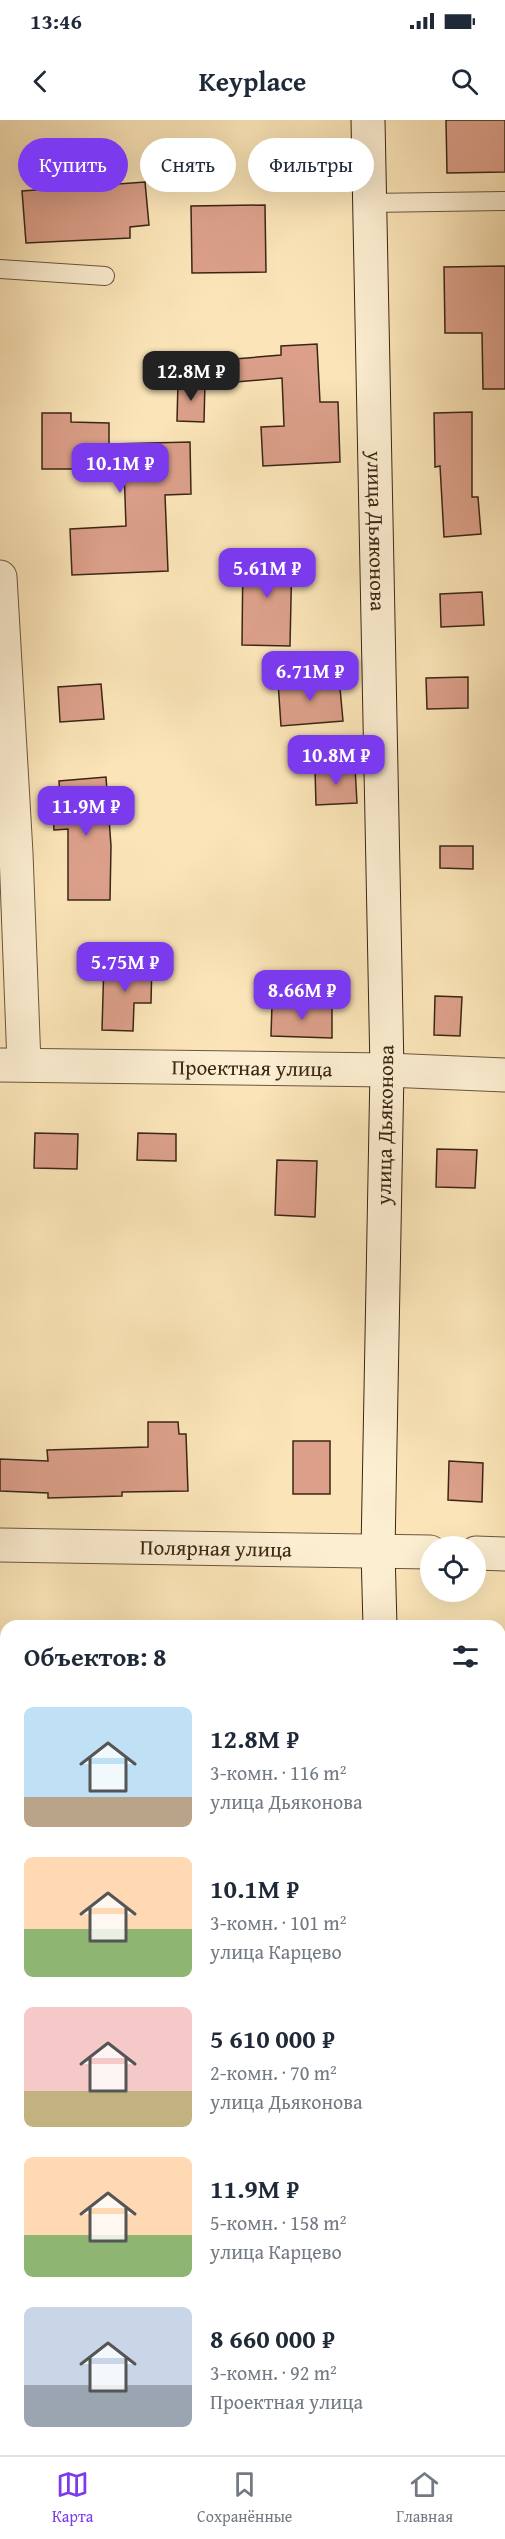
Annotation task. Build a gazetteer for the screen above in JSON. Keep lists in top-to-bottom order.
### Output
{
  "streets": {
    "main road": ["улица Дьяконова", "Проектная улица", "Полярная улица"]
  },
  "crossings": [
    ["улица Дьяконова", "Проектная улица"],
    ["улица Дьяконова", "Полярная улица"]
  ],
  "page": {
    "status": "13:46",
    "header": "Keyplace",
    "chip": ["Купить", "Снять", "Фильтры"],
    "price": [
      "12.8M ₽",
      "10.1M ₽",
      "5.61M ₽",
      "6.71M ₽",
      "10.8M ₽",
      "11.9M ₽",
      "5.75M ₽",
      "8.66M ₽"
    ],
    "heading": "Объектов: 8",
    "list": [
      {
        "name": "12.8M ₽",
        "note": "3-комн. · 116 m² · улица Дьяконова"
      },
      {
        "name": "10.1M ₽",
        "note": "3-комн. · 101 m² · улица Карцево"
      },
      {
        "name": "5 610 000 ₽",
        "note": "2-комн. · 70 m² · улица Дьяконова"
      },
      {
        "name": "11.9M ₽",
        "note": "5-комн. · 158 m² · улица Карцево"
      },
      {
        "name": "8 660 000 ₽",
        "note": "3-комн. · 92 m² · Проектная улица"
      }
    ],
    "tabs": ["Карта", "Сохранённые", "Главная"]
  }
}
